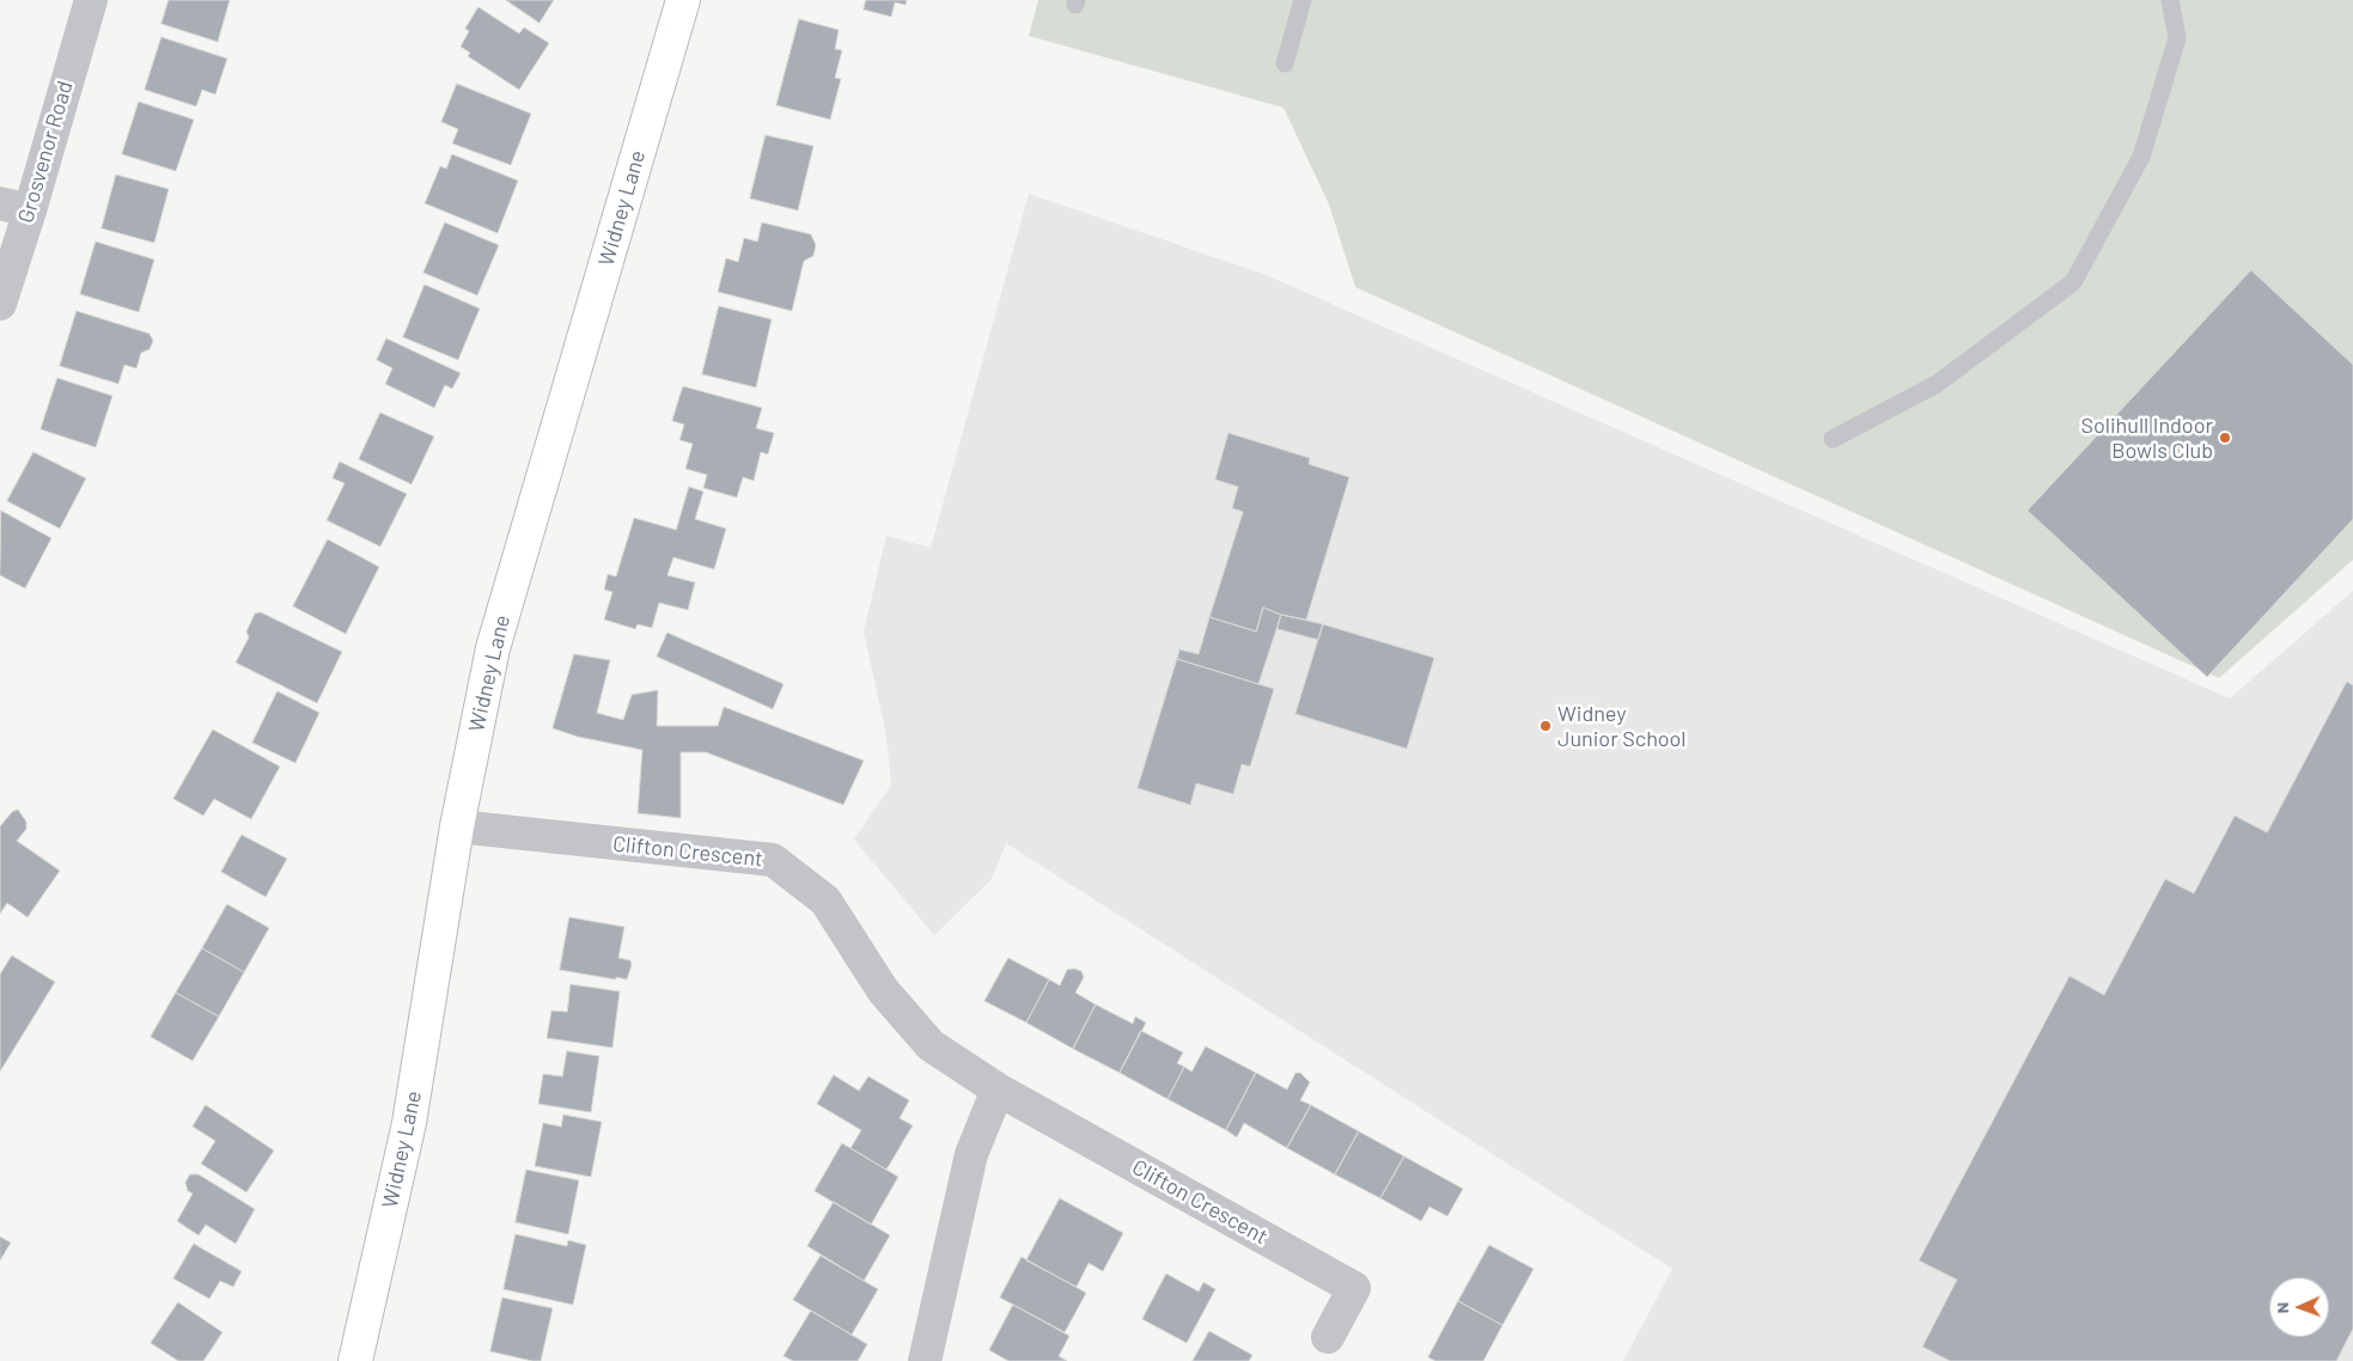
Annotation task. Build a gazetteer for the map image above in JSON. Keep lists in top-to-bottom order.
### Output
{
  "streets": {
    "street": ["Grosvenor Road", "Widney Lane", "Clifton Crescent"]
  },
  "crossings": [
    ["Widney Lane", "Clifton Crescent"]
  ],
  "places": ["Solihull Indoor Bowls Club", "Widney Junior School"],
  "north": "left"
}
